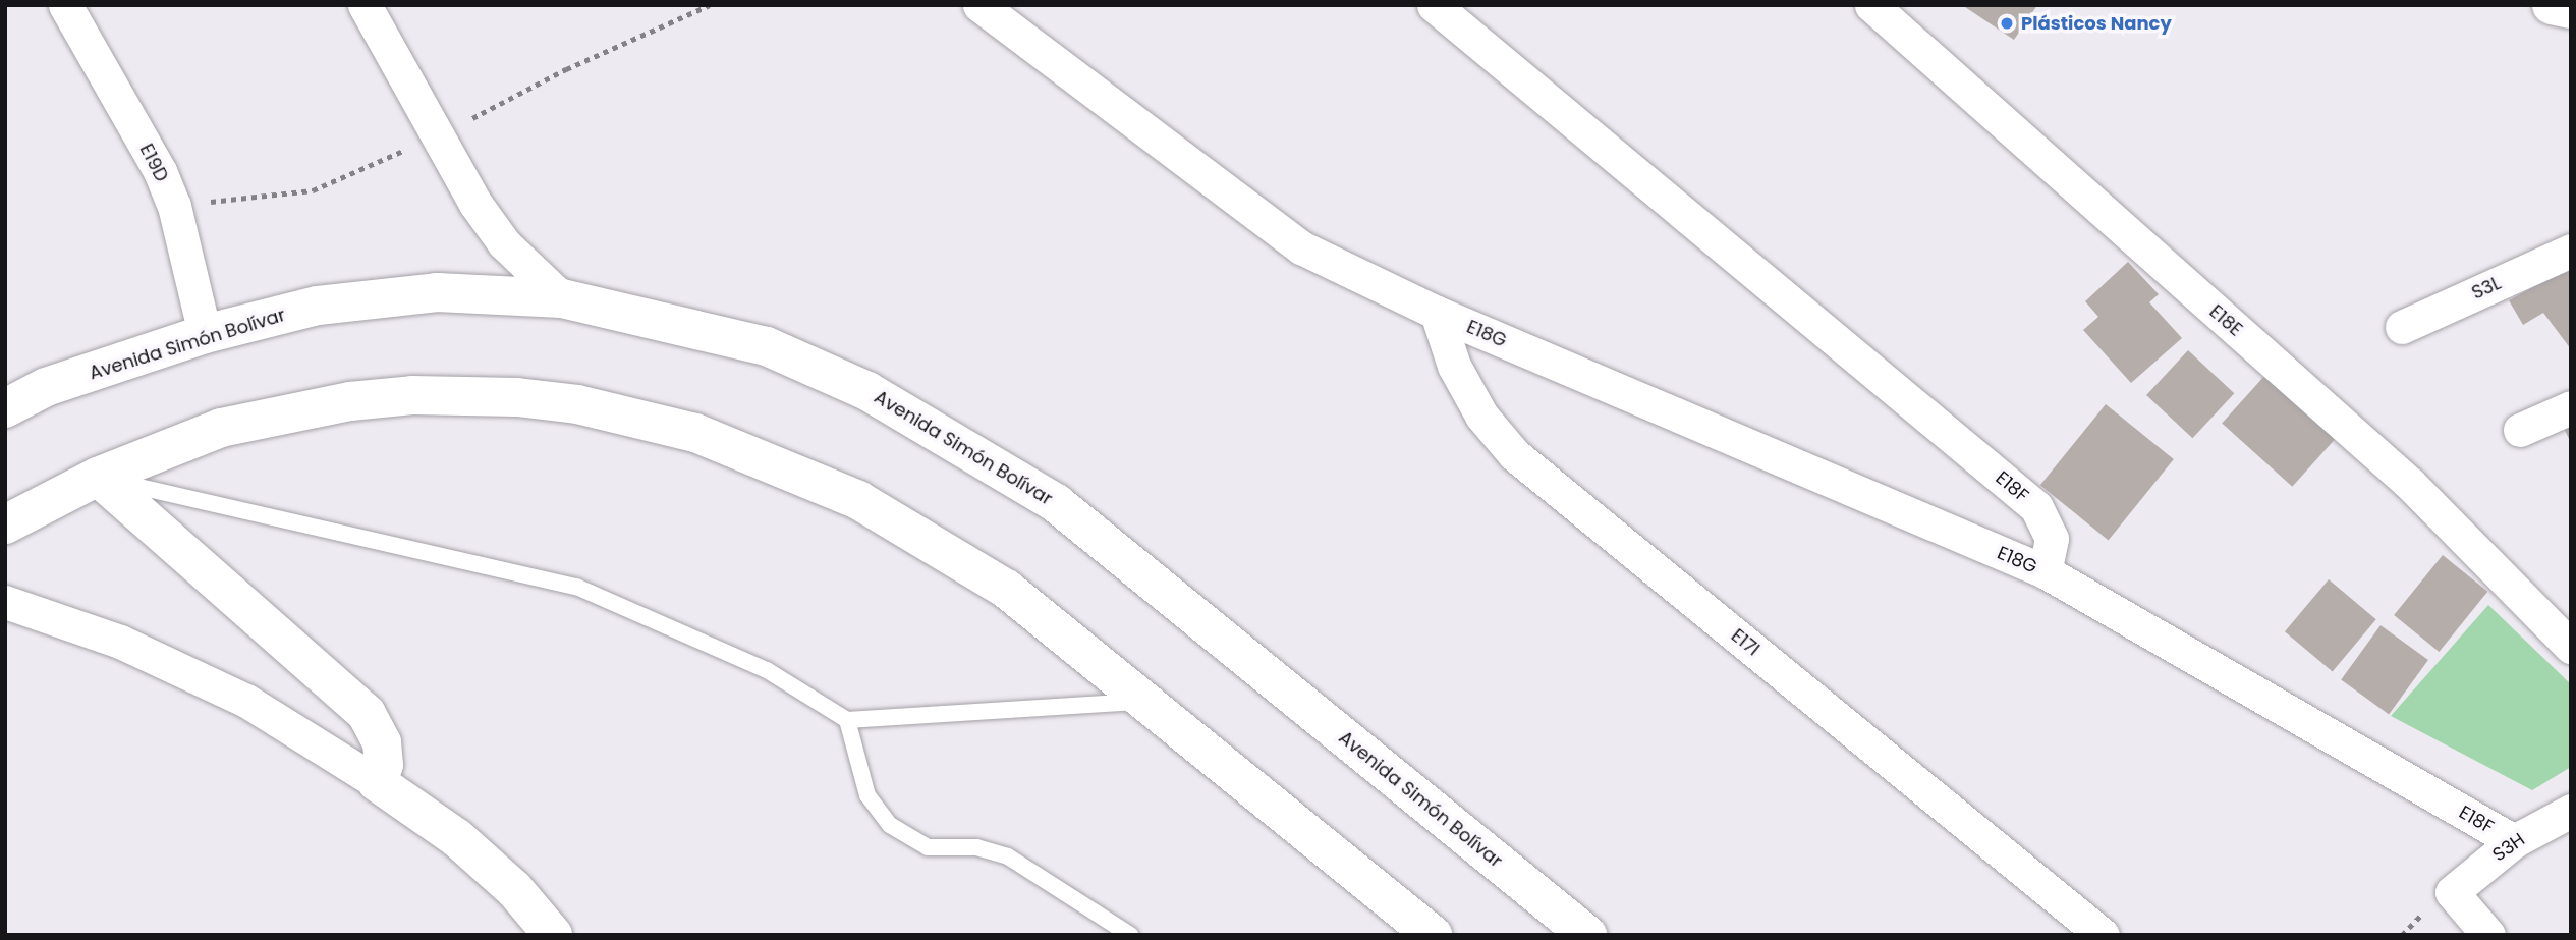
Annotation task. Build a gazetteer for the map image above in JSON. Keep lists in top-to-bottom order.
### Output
{
  "streets": {
    "main road": ["Avenida Simón Bolívar"],
    "street": [
      "E19D",
      "S3L",
      "E18E",
      "E18G",
      "E18F",
      "E17l",
      "S3H"
    ]
  },
  "crossings": [
    ["E19D", "Avenida Simón Bolívar"],
    ["E18G", "E18F"],
    ["E18G", "E17l"],
    ["E18F", "S3H"]
  ],
  "places": ["Plásticos Nancy"]
}
